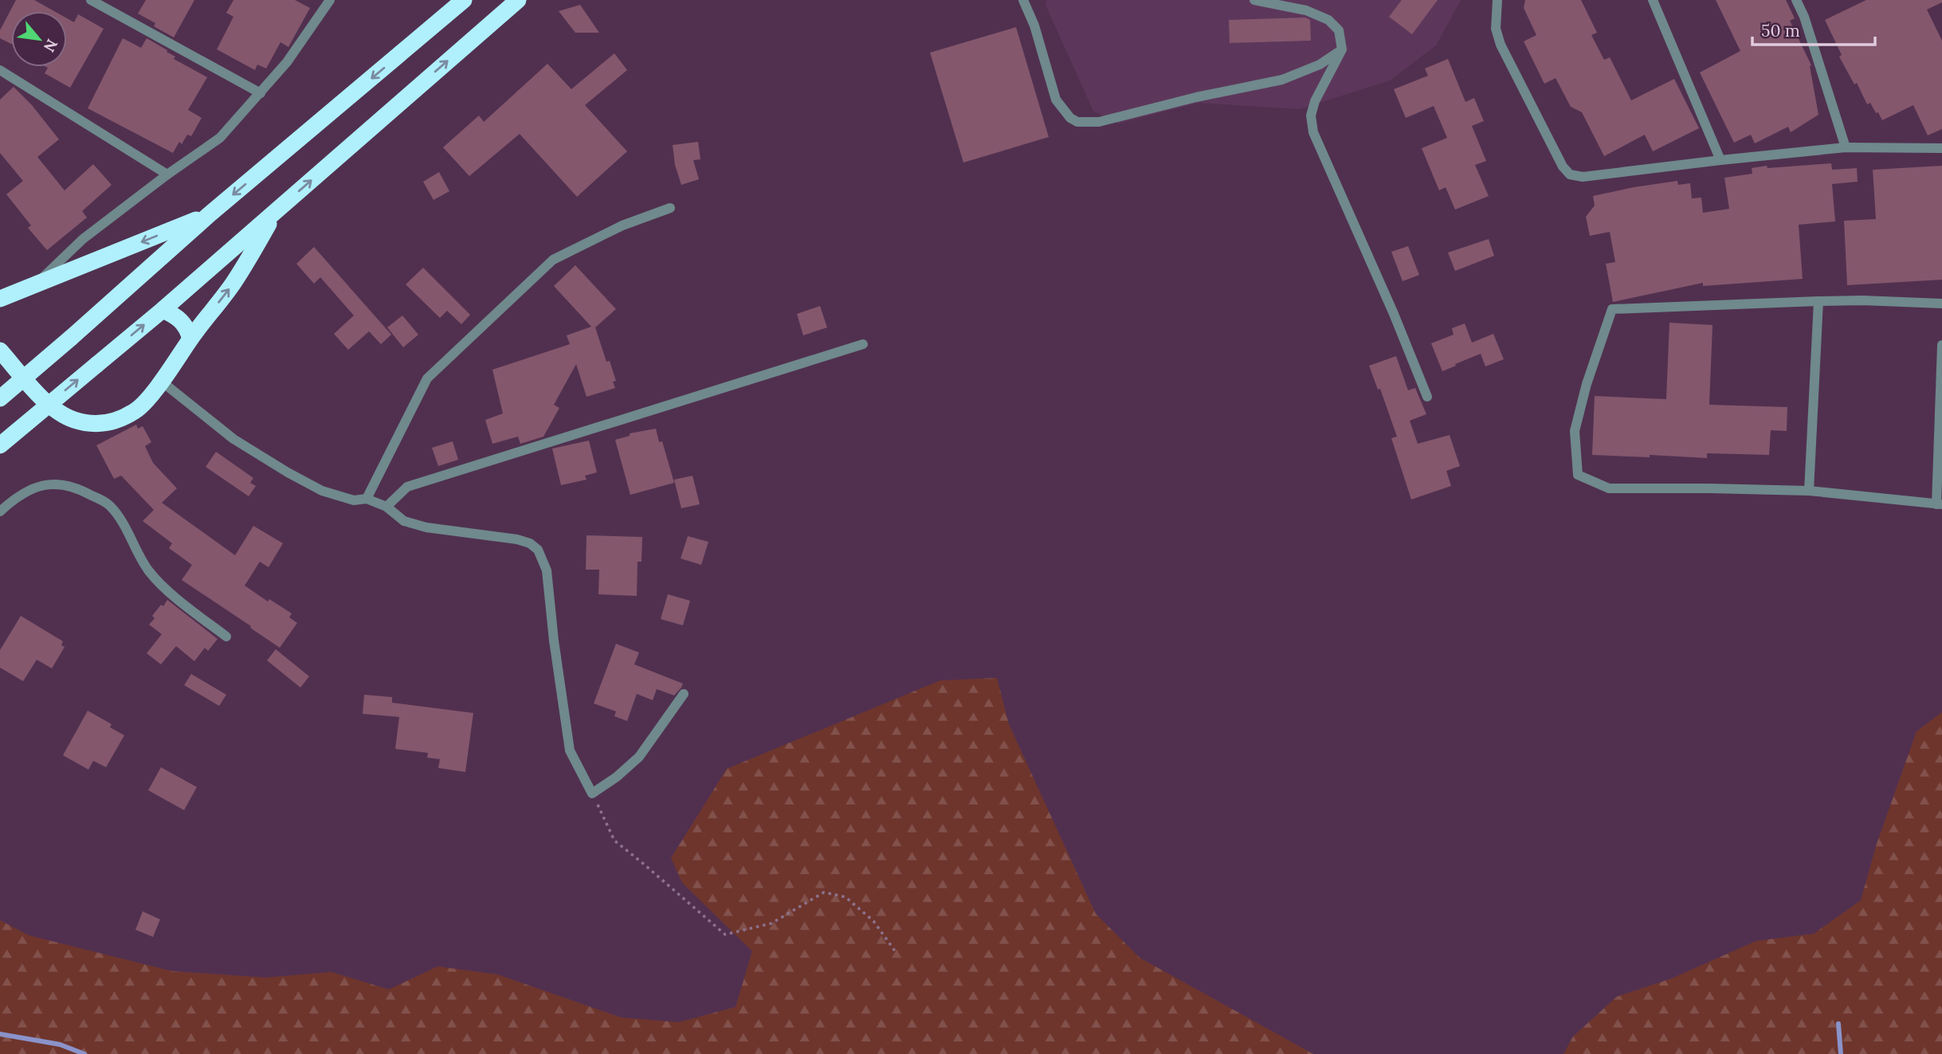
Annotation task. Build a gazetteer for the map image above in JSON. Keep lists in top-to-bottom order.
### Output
{
  "scale_bar": "50 m",
  "north": "bottom right"
}
